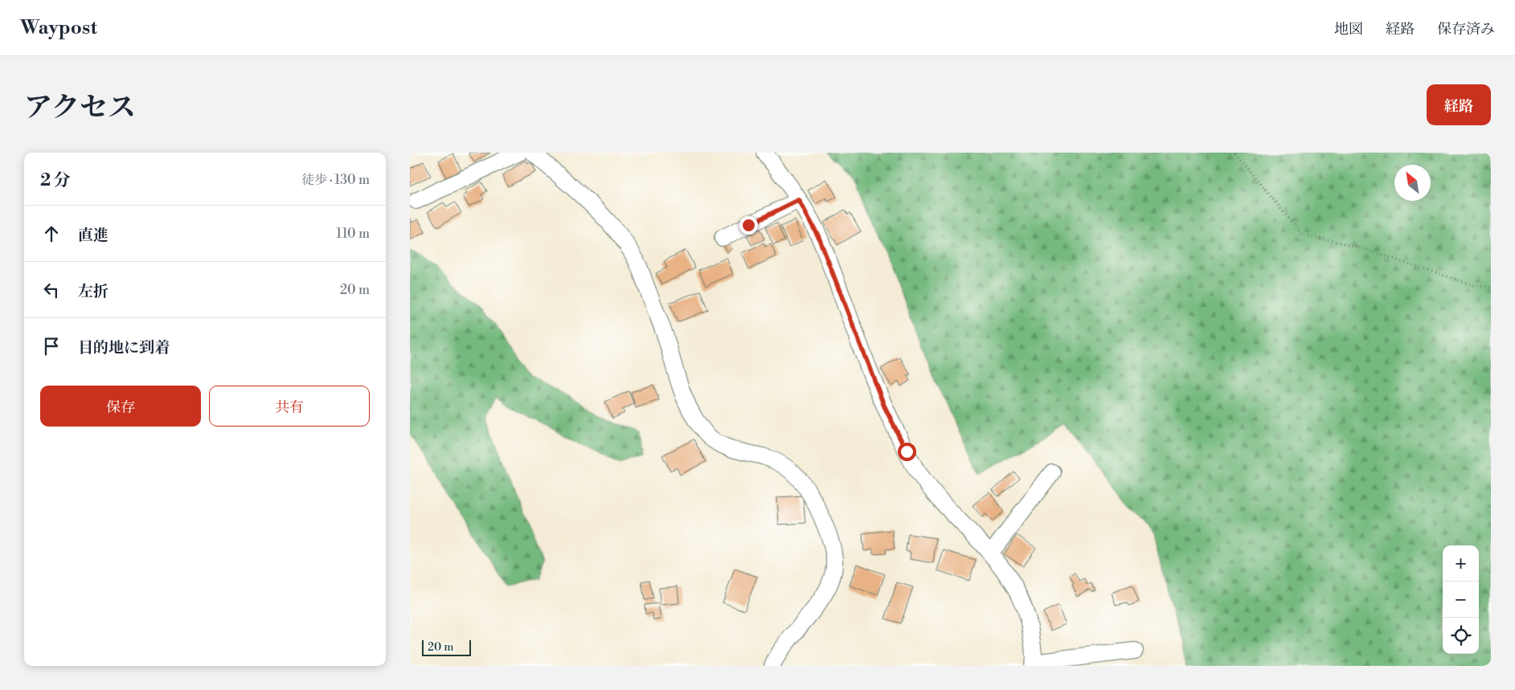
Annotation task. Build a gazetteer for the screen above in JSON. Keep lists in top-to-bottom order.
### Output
{
  "scale_bar": "20 m",
  "north": "top left",
  "page": {
    "header": "Waypost",
    "nav": ["地図", "経路", "保存済み"],
    "title": "アクセス",
    "buttons": [
      "経路",
      ["保存", "共有"]
    ],
    "heading": ["2 分", "徒歩 · 130 m"],
    "list": [
      ["直進", "110 m"],
      ["左折", "20 m"],
      "目的地に到着"
    ],
    "map_buttons": ["+", "−"],
    "scale": "20 m"
  }
}
